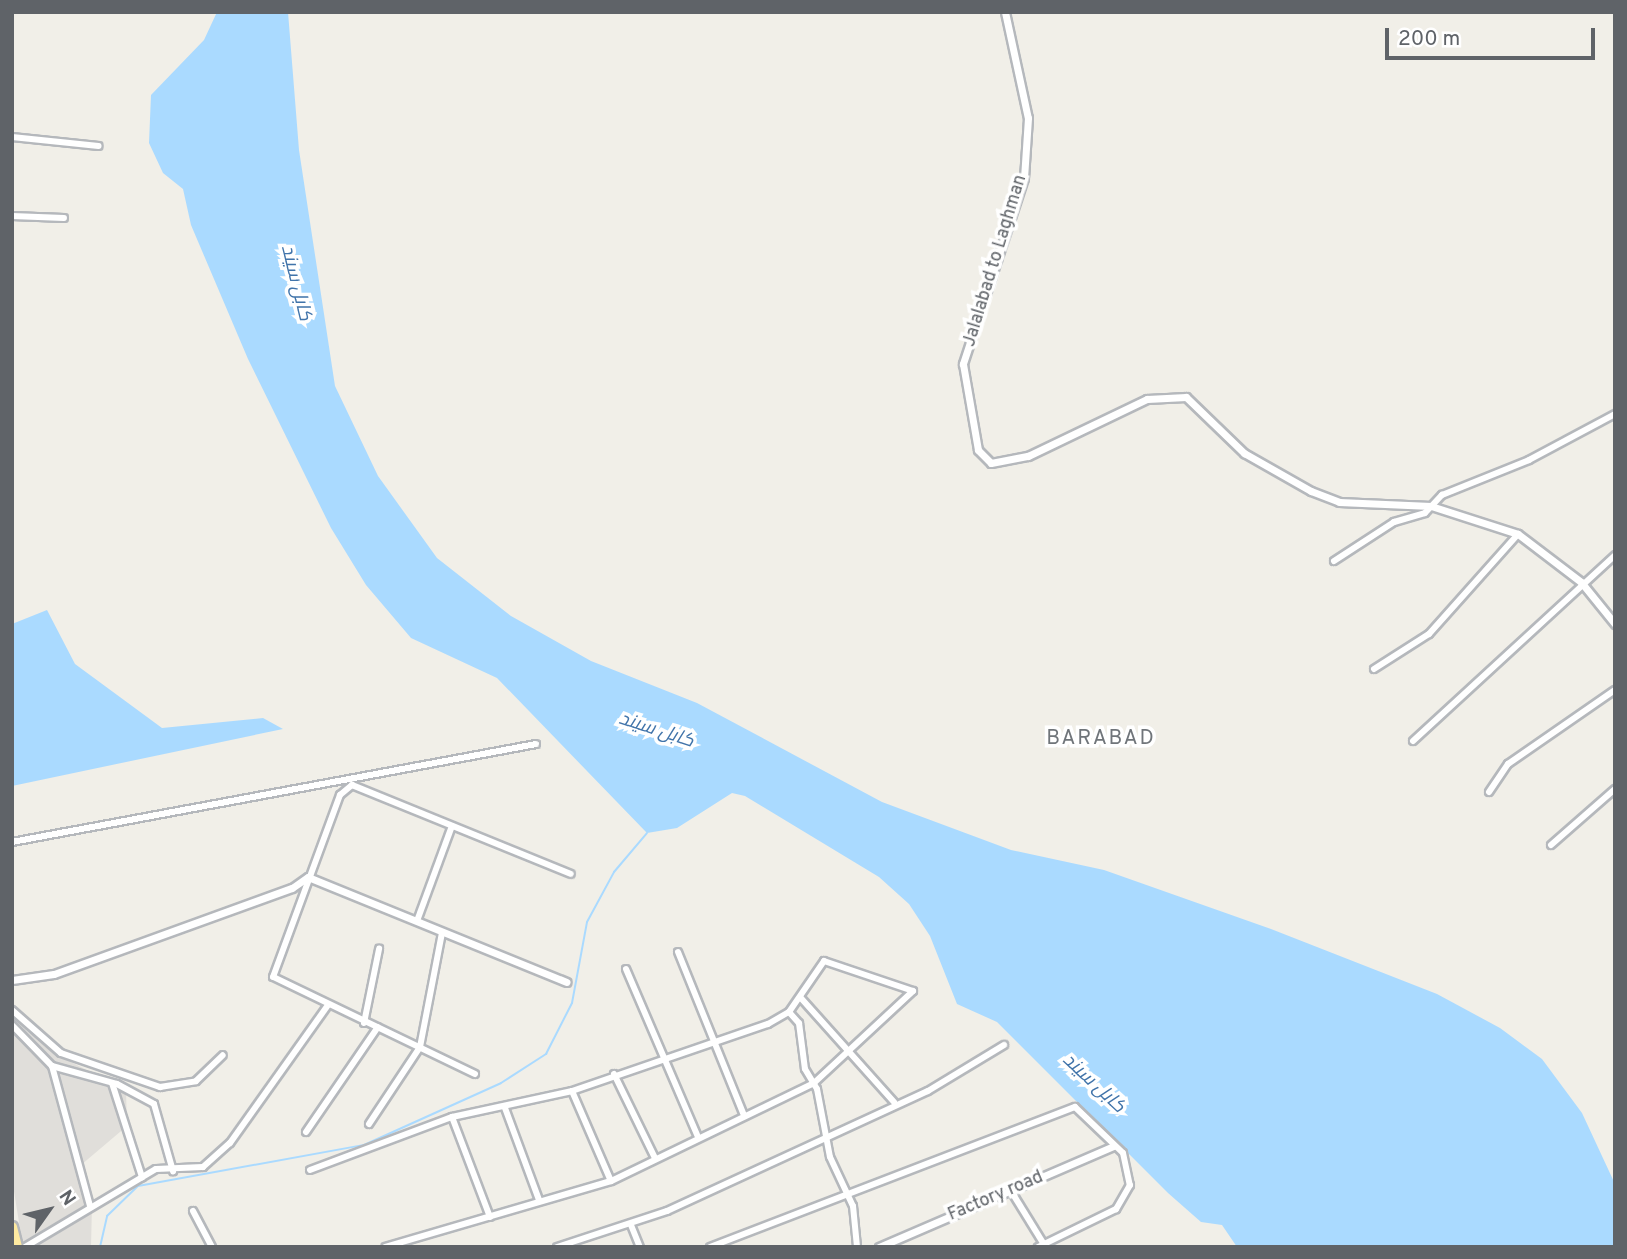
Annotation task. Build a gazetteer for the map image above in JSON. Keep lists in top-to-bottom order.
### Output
{
  "streets": {
    "street": ["Jalalabad to Laghman", "Factory road"]
  },
  "districts": ["BARABAD"],
  "water": ["کابل سيند"],
  "scale_bar": "200 m",
  "north": "top right"
}
